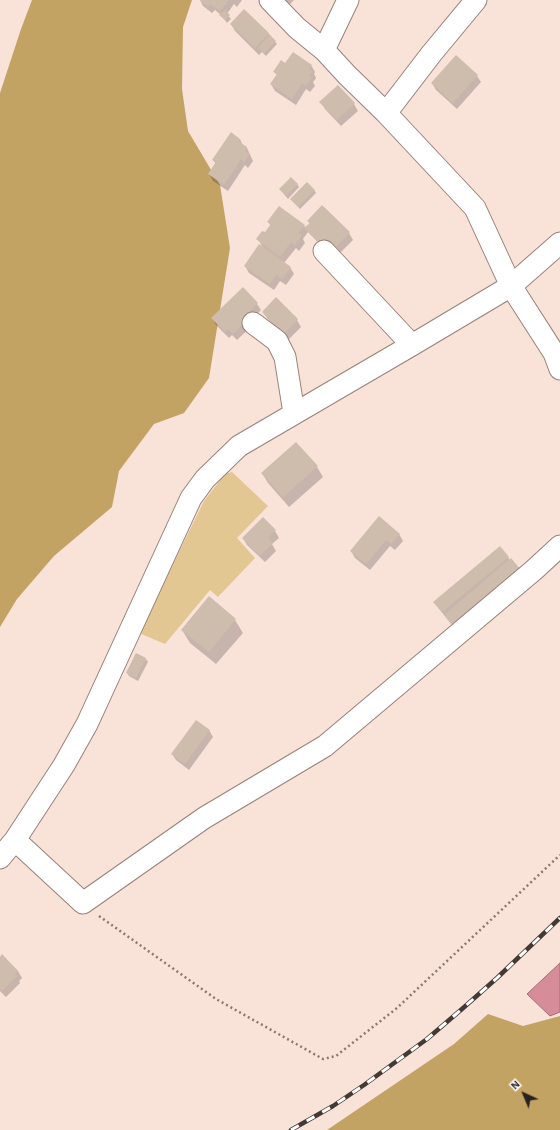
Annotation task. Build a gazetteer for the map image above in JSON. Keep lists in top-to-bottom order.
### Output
{
  "north": "top left"
}
